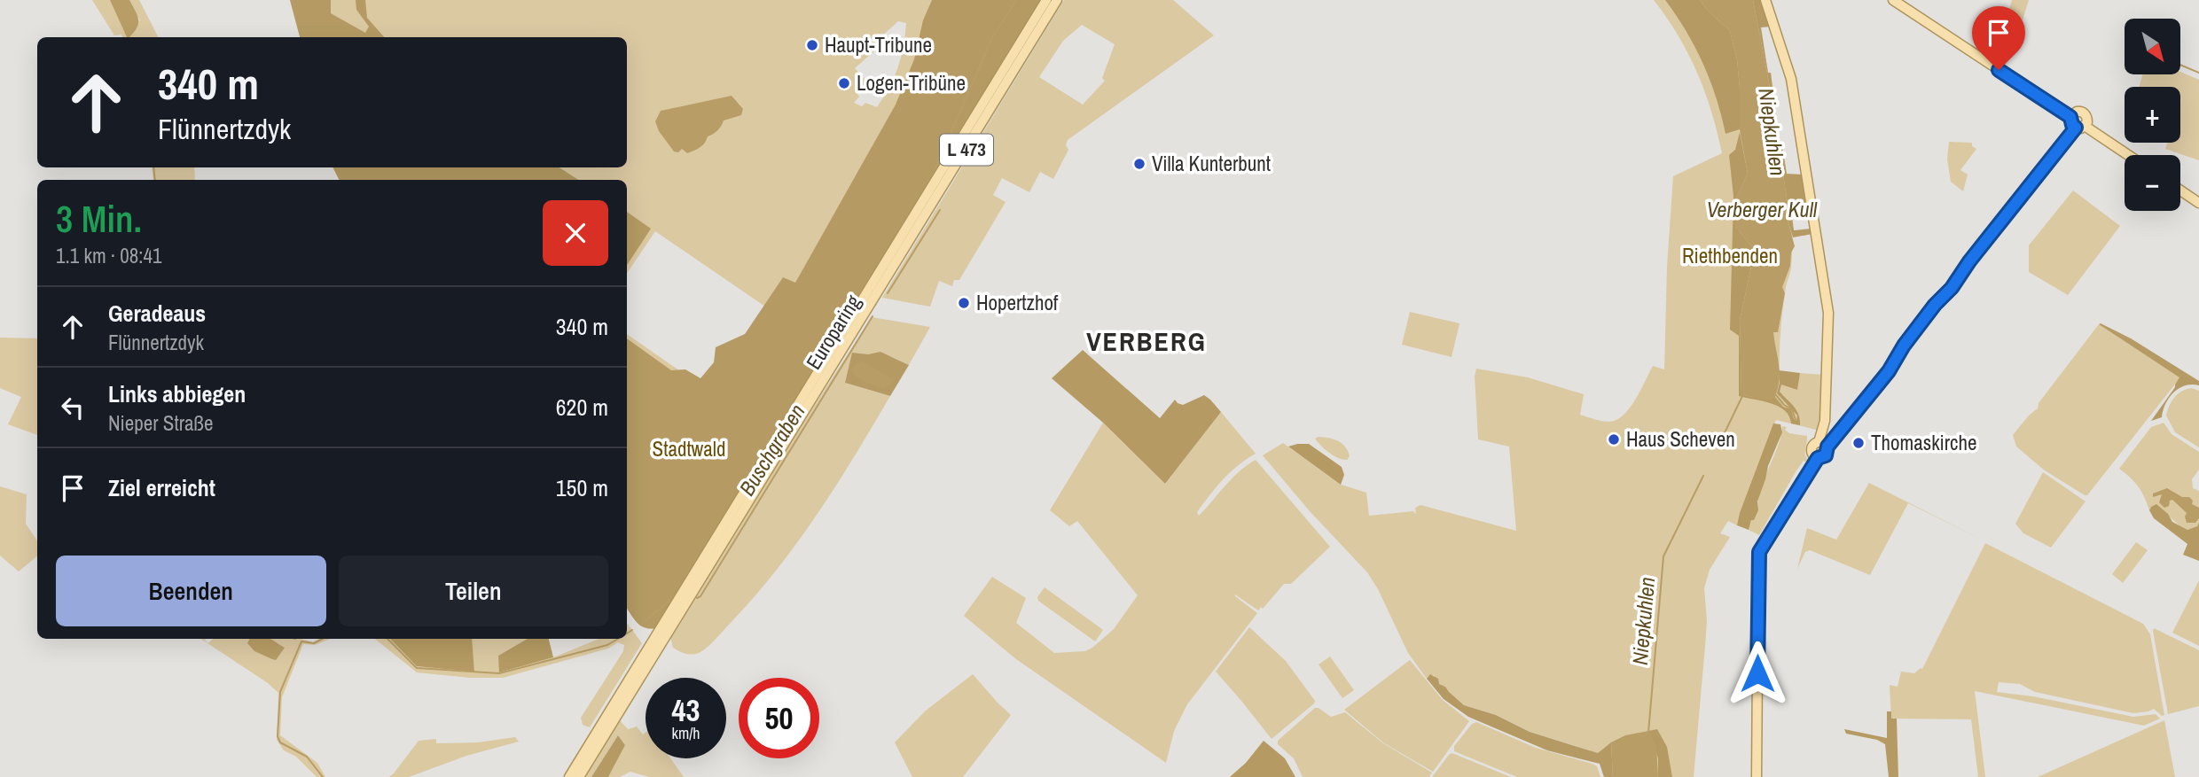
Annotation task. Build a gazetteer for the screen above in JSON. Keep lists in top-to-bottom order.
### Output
{
  "streets": {
    "main road": ["L 473", "Europaring"]
  },
  "districts": ["VERBERG"],
  "water": ["Niepkuhlen", "Verberger Kull", "Buschgraben"],
  "parks": ["Riethbenden", "Stadtwald"],
  "places": [
    "Haupt-Tribune",
    "Logen-Tribüne",
    "Villa Kunterbunt",
    "Hopertzhof",
    "Haus Scheven",
    "Thomaskirche"
  ],
  "north": "bottom right",
  "page": {
    "map_buttons": ["+", "−"],
    "turn": ["340 m", "Flünnertzdyk"],
    "heading": ["3 Min.", "1.1 km · 08:41"],
    "list": [
      {
        "name": "Geradeaus",
        "note": "Flünnertzdyk",
        "value": "340 m"
      },
      {
        "name": "Links abbiegen",
        "note": "Nieper Straße",
        "value": "620 m"
      },
      {
        "name": "Ziel erreicht",
        "value": "150 m"
      }
    ],
    "buttons": ["Beenden", "Teilen"],
    "speed": "43 km/h",
    "limit": "50"
  }
}
